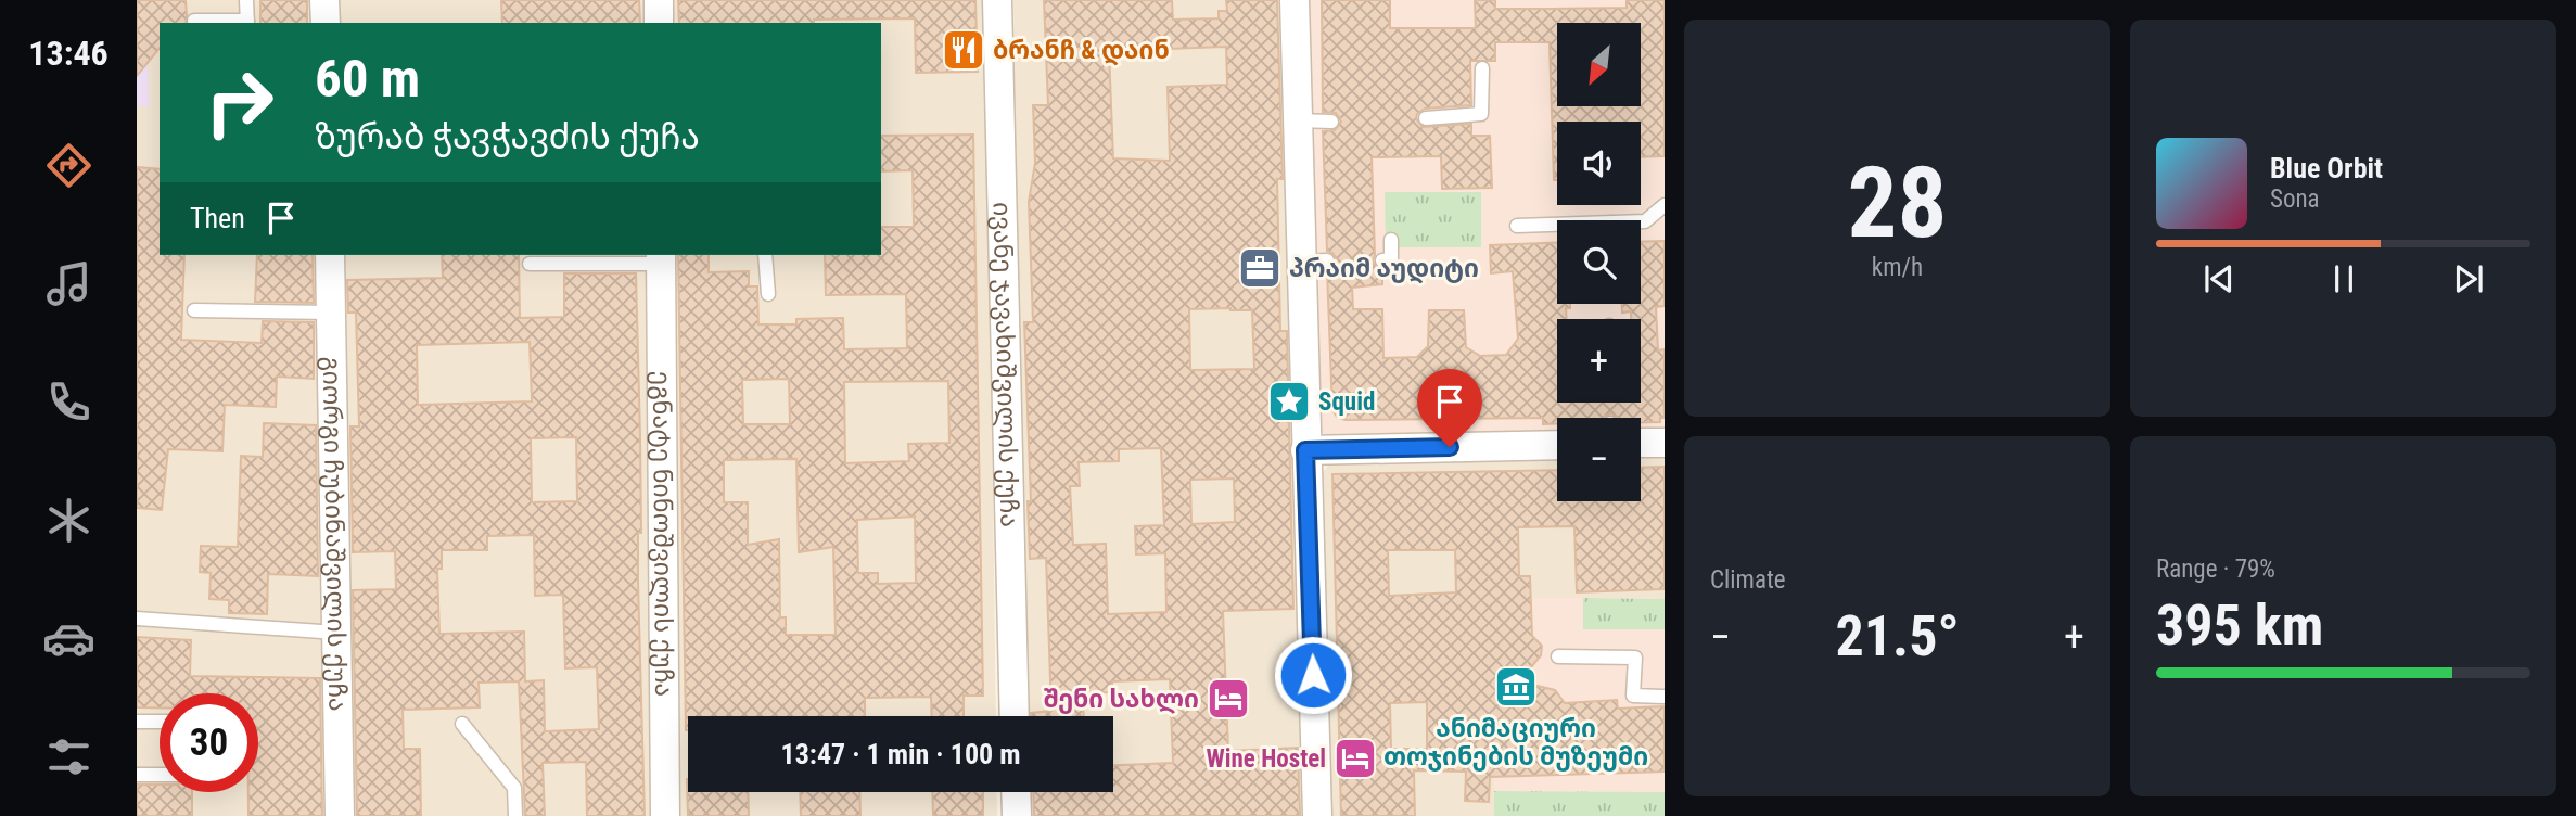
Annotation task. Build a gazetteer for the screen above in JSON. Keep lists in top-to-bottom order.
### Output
{
  "streets": {
    "street": ["ივანე ჯავახიშვილის ქუჩა", "გიორგი ჩუბინაშვილის ქუჩა", "ეგნატე ნინოშვილის ქუჩა"]
  },
  "places": {
    "restaurant": ["ბრანჩ & დაინ"],
    "office": ["პრაიმ აუდიტი"],
    "place": ["Squid"],
    "museum": ["ანიმაციური თოჯინების მუზეუმი"],
    "hotel": ["შენი სახლი", "Wine Hostel"]
  },
  "north": "bottom left",
  "page": {
    "tabs": "13:46",
    "tile": [
      ["28", "km/h"],
      "Climate",
      ["Range · 79%", "395 km"]
    ],
    "map_buttons": ["+", "−"],
    "turn": ["60 m", "ზურაბ ჭავჭავძის ქუჩა"],
    "song": ["Blue Orbit", "Sona"],
    "then": "Then",
    "heat": ["−", "21.5°", "+"],
    "limit": "30",
    "trip": "13:47 · 1 min · 100 m"
  }
}
